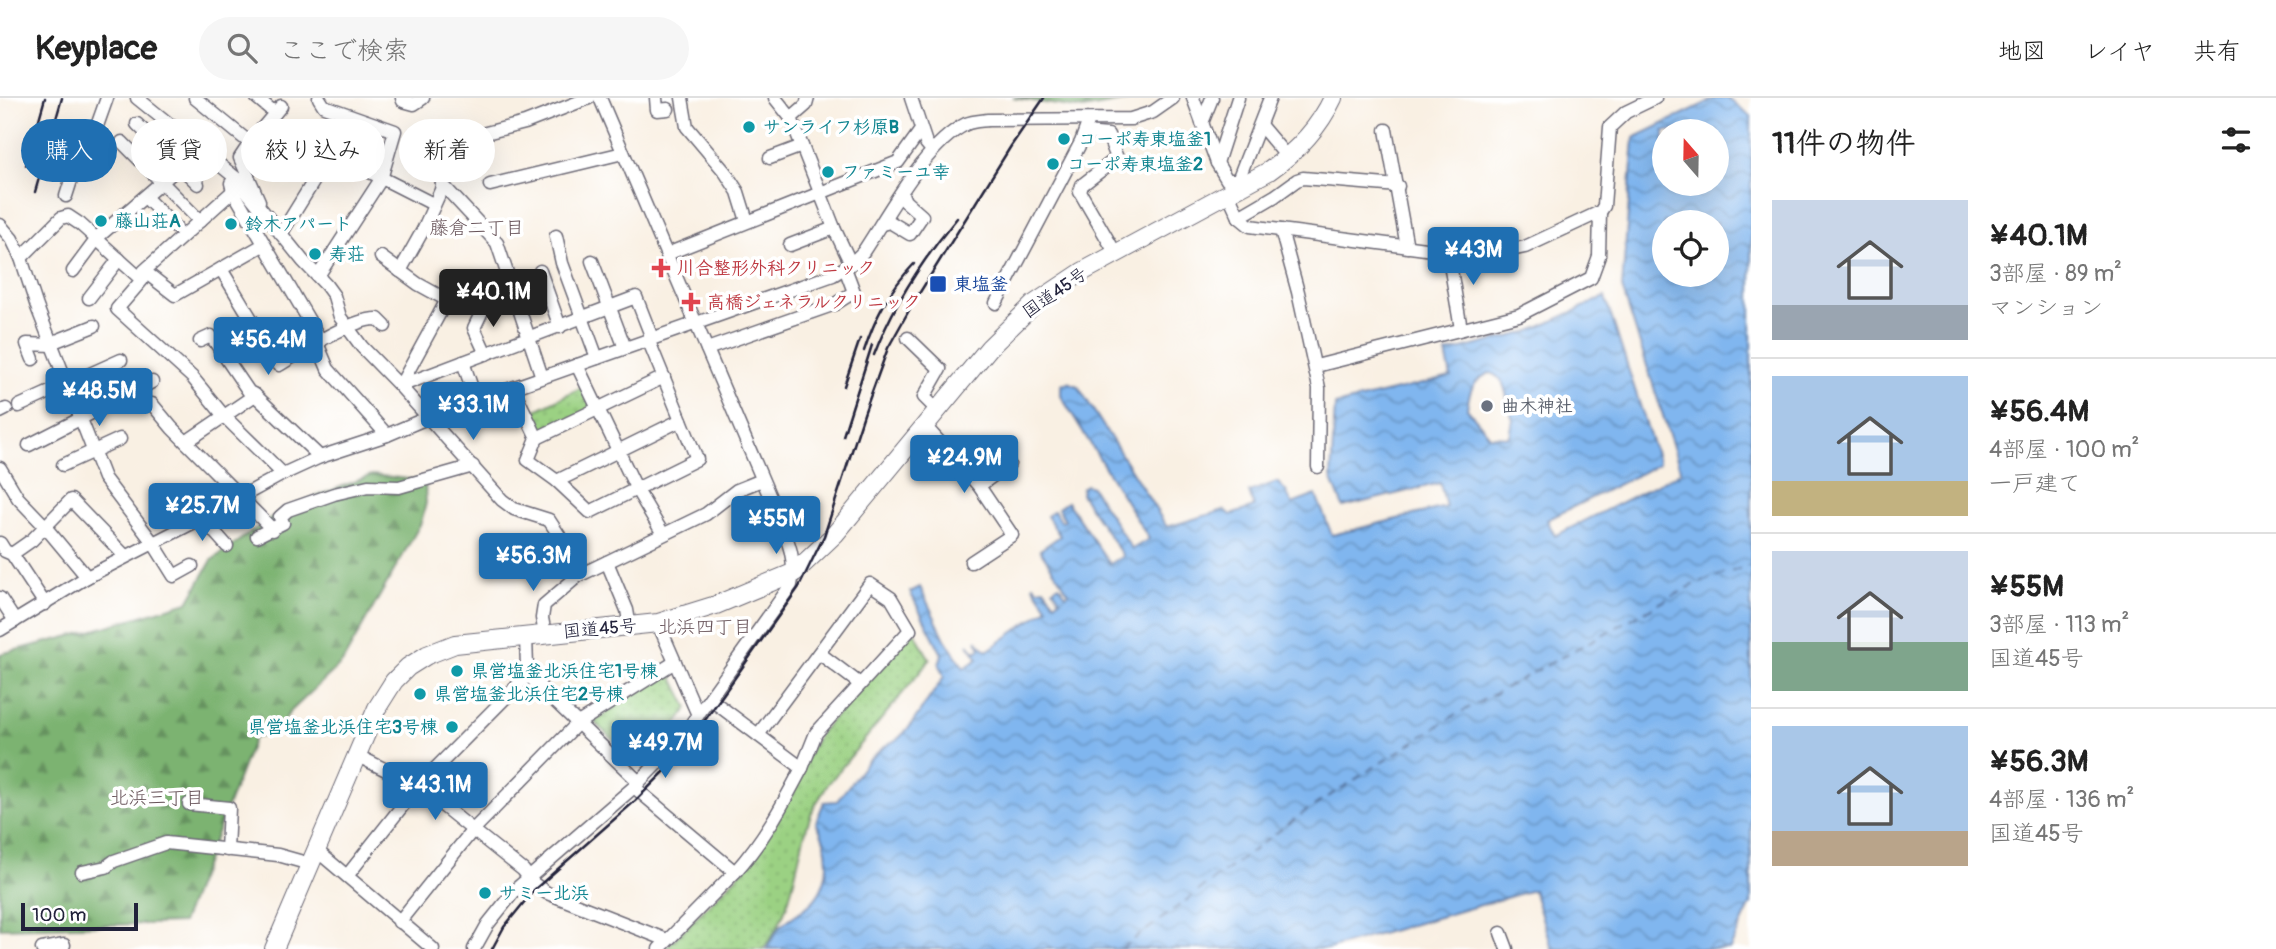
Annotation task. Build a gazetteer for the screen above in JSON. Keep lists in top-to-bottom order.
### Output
{
  "streets": {
    "highway": ["国道45号"]
  },
  "districts": ["藤倉二丁目", "北浜四丁目", "北浜三丁目"],
  "places": {
    "other": [
      "サンライフ杉原B",
      "コーポ寿東塩釜1",
      "コーポ寿東塩釜2",
      "ファミーユ幸",
      "藤山荘A",
      "鈴木アパート",
      "寿荘",
      "曲木神社",
      "県営塩釜北浜住宅1号棟",
      "県営塩釜北浜住宅2号棟",
      "県営塩釜北浜住宅3号棟",
      "サミー北浜"
    ],
    "health": ["川合整形外科クリニック", "高橋ジェネラルクリニック"],
    "transit": ["東塩釜"]
  },
  "scale_bar": "100 m",
  "north": "top",
  "page": {
    "header": "Keyplace",
    "search": "ここで検索",
    "nav": ["地図", "レイヤ", "共有"],
    "heading": "11件の物件",
    "chip": [
      "購入",
      "賃貸",
      "絞り込み",
      "新着"
    ],
    "list": [
      {
        "name": "¥40.1M",
        "note": "3部屋 · 89 m² · マンション"
      },
      {
        "name": "¥56.4M",
        "note": "4部屋 · 100 m² · 一戸建て"
      },
      {
        "name": "¥55M",
        "note": "3部屋 · 113 m² · 国道45号"
      },
      {
        "name": "¥56.3M",
        "note": "4部屋 · 136 m² · 国道45号"
      }
    ],
    "price": [
      "¥43M",
      "¥40.1M",
      "¥56.4M",
      "¥48.5M",
      "¥33.1M",
      "¥24.9M",
      "¥25.7M",
      "¥55M",
      "¥56.3M",
      "¥49.7M",
      "¥43.1M"
    ],
    "scale": "100 m"
  }
}
